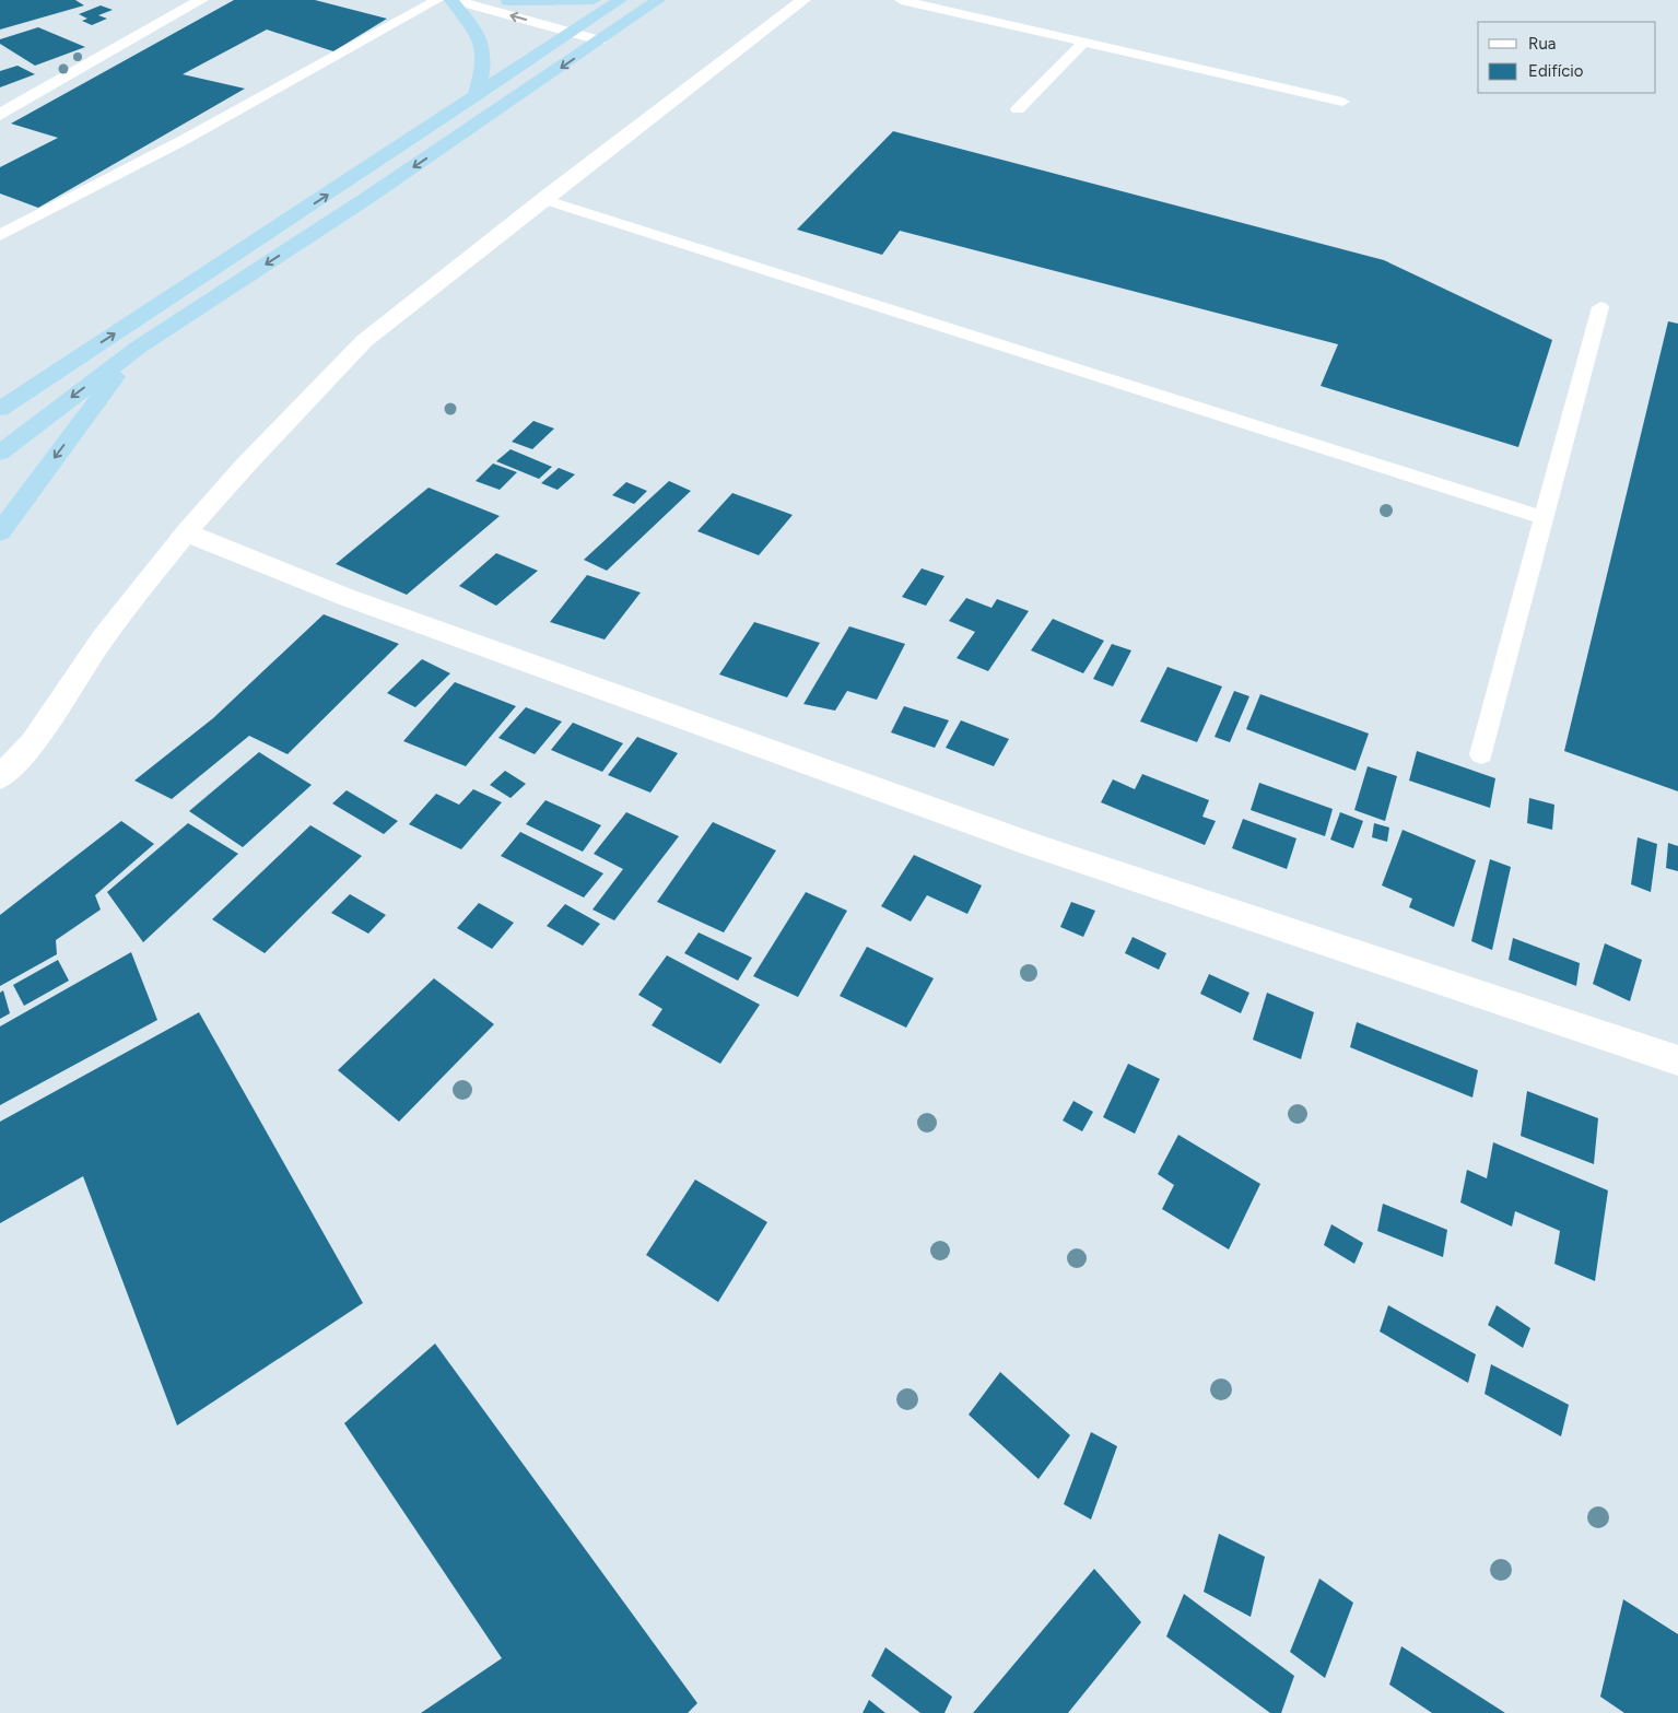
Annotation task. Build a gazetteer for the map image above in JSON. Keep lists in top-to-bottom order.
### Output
{
  "legend": ["Rua", "Edifício"]
}
